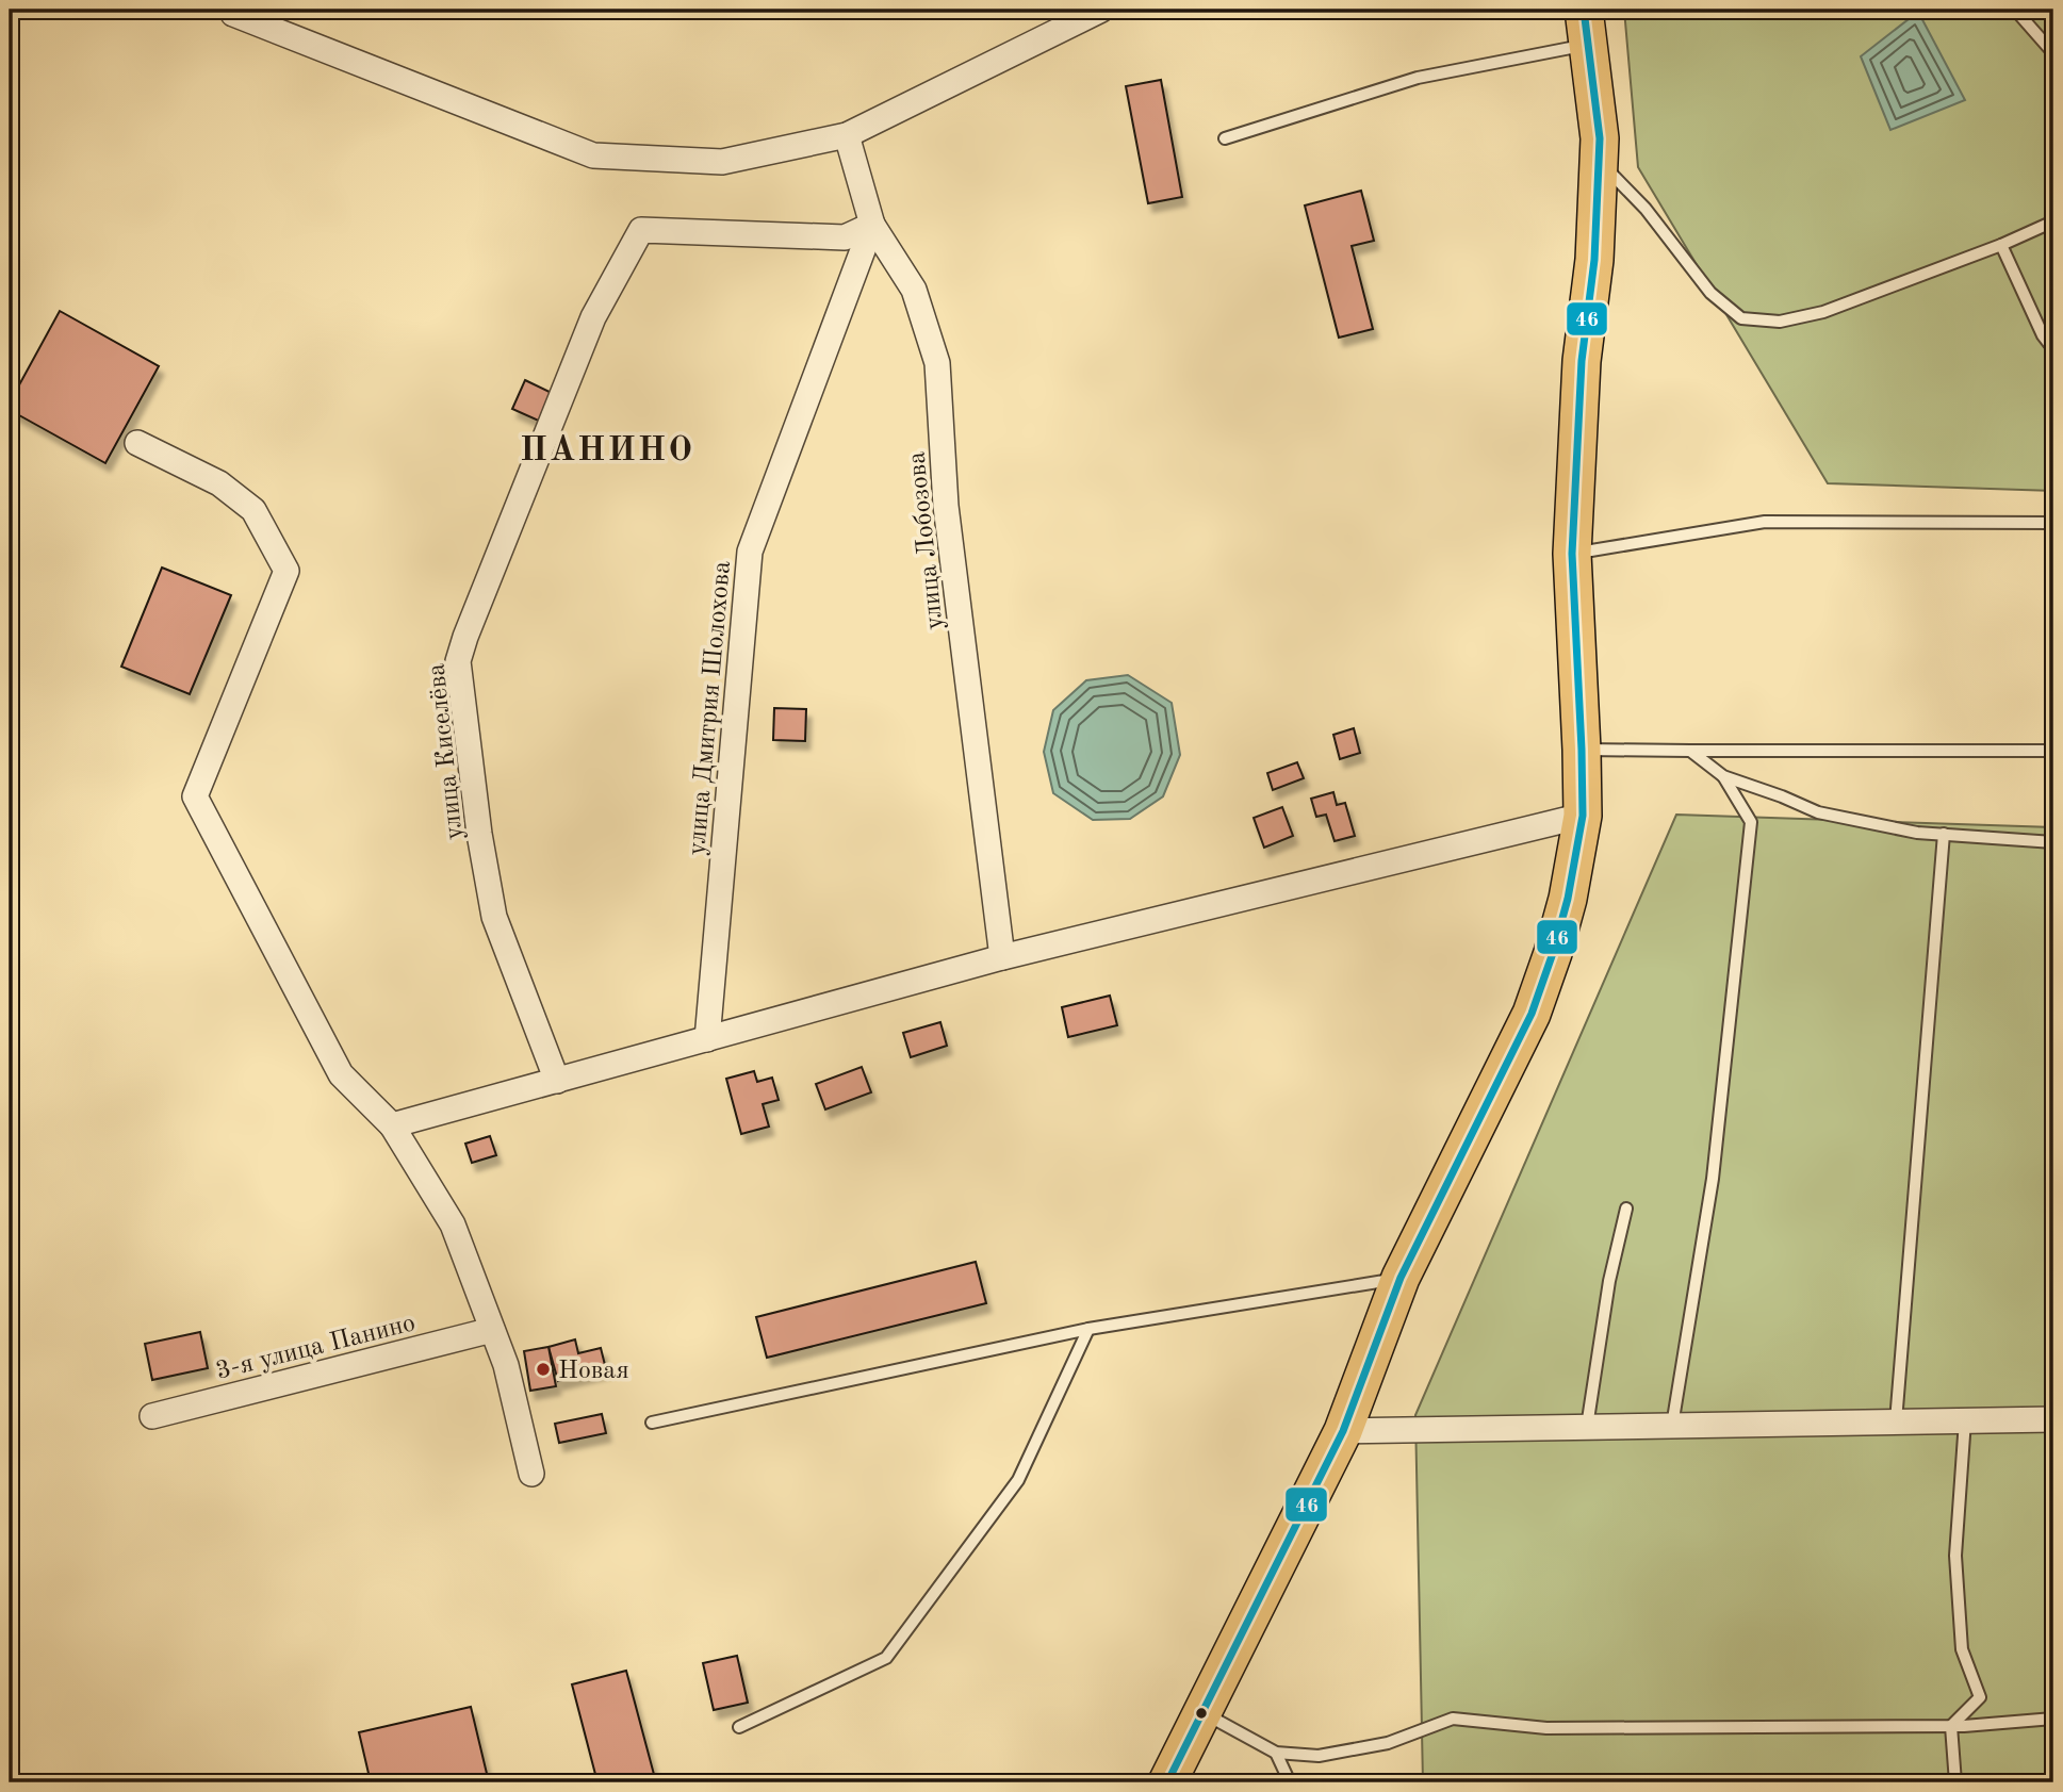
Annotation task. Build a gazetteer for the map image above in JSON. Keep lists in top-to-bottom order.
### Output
{
  "streets": {
    "street": [
      "улица Лобозова",
      "улица Дмитрия Шолохова",
      "улица Киселёва",
      "3-я улица Панино"
    ]
  },
  "crossings": [
    ["улица Лобозова", "улица Дмитрия Шолохова"],
    ["улица Лобозова", "улица Киселёва"],
    ["улица Дмитрия Шолохова", "улица Киселёва"]
  ],
  "districts": ["ПАНИНО"],
  "places": ["Новая"],
  "lines": ["transit line 46"]
}
